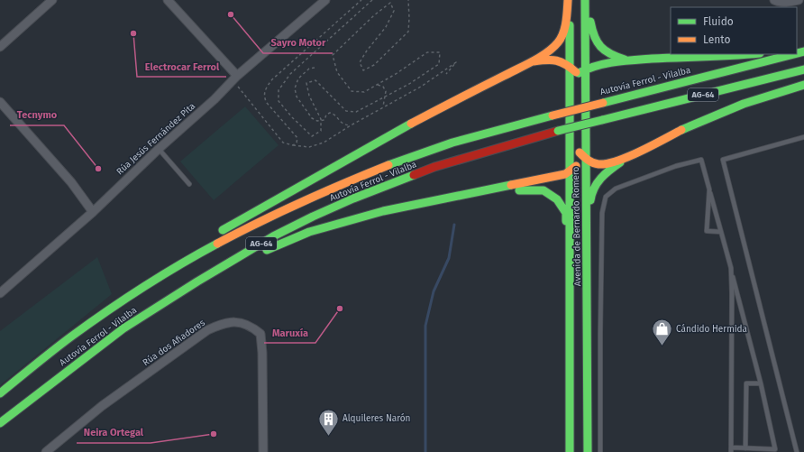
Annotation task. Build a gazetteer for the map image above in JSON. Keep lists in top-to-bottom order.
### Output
{
  "streets": {
    "highway": ["Autovía Ferrol - Vilalba", "AG-64", "Avenida de Bernardo Romero"],
    "street": ["Rúa Jesús Fernández Pita", "Rúa dos Afiadores"]
  },
  "places": {
    "other": [
      "Sayro Motor",
      "Electrocar Ferrol",
      "Tecnymo",
      "Maruxía",
      "Neira Ortegal"
    ],
    "shop": ["Cándido Hermida"],
    "building": ["Alquileres Narón"]
  },
  "legend": ["Fluido", "Lento"]
}
